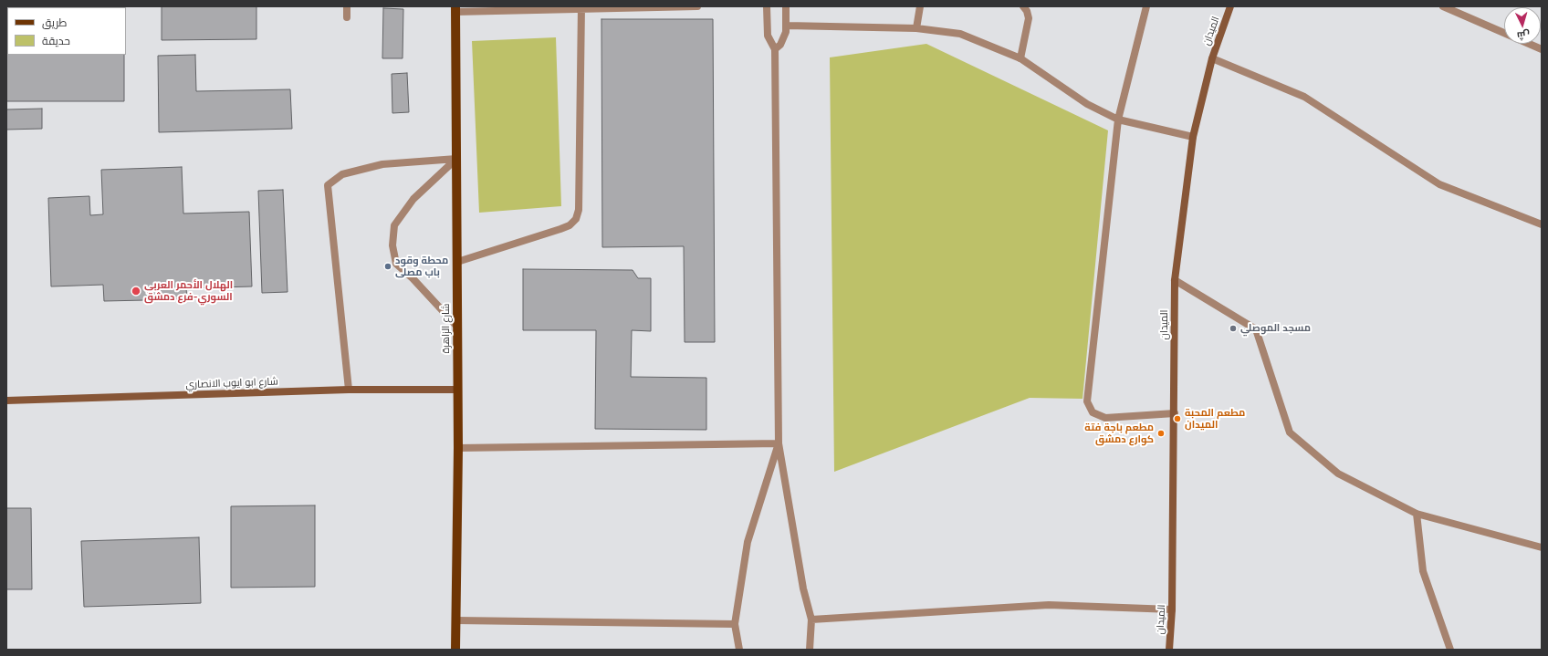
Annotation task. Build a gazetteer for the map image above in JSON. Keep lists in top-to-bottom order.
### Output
{
  "streets": {
    "main road": ["شارع الزاهرة"],
    "street": ["الميدان", "شارع ابو ايوب الانصاري"]
  },
  "crossings": [
    ["شارع الزاهرة", "شارع ابو ايوب الانصاري"]
  ],
  "places": [
    "محطة وقود باب مصلى",
    "الهلال الأحمر العربي السوري-فرع دمشق",
    "مسجد الموصلي",
    "مطعم المحبة الميدان",
    "مطعم باجة فتة كوارع دمشق"
  ],
  "legend": ["طريق", "حديقة"],
  "north": "bottom"
}
